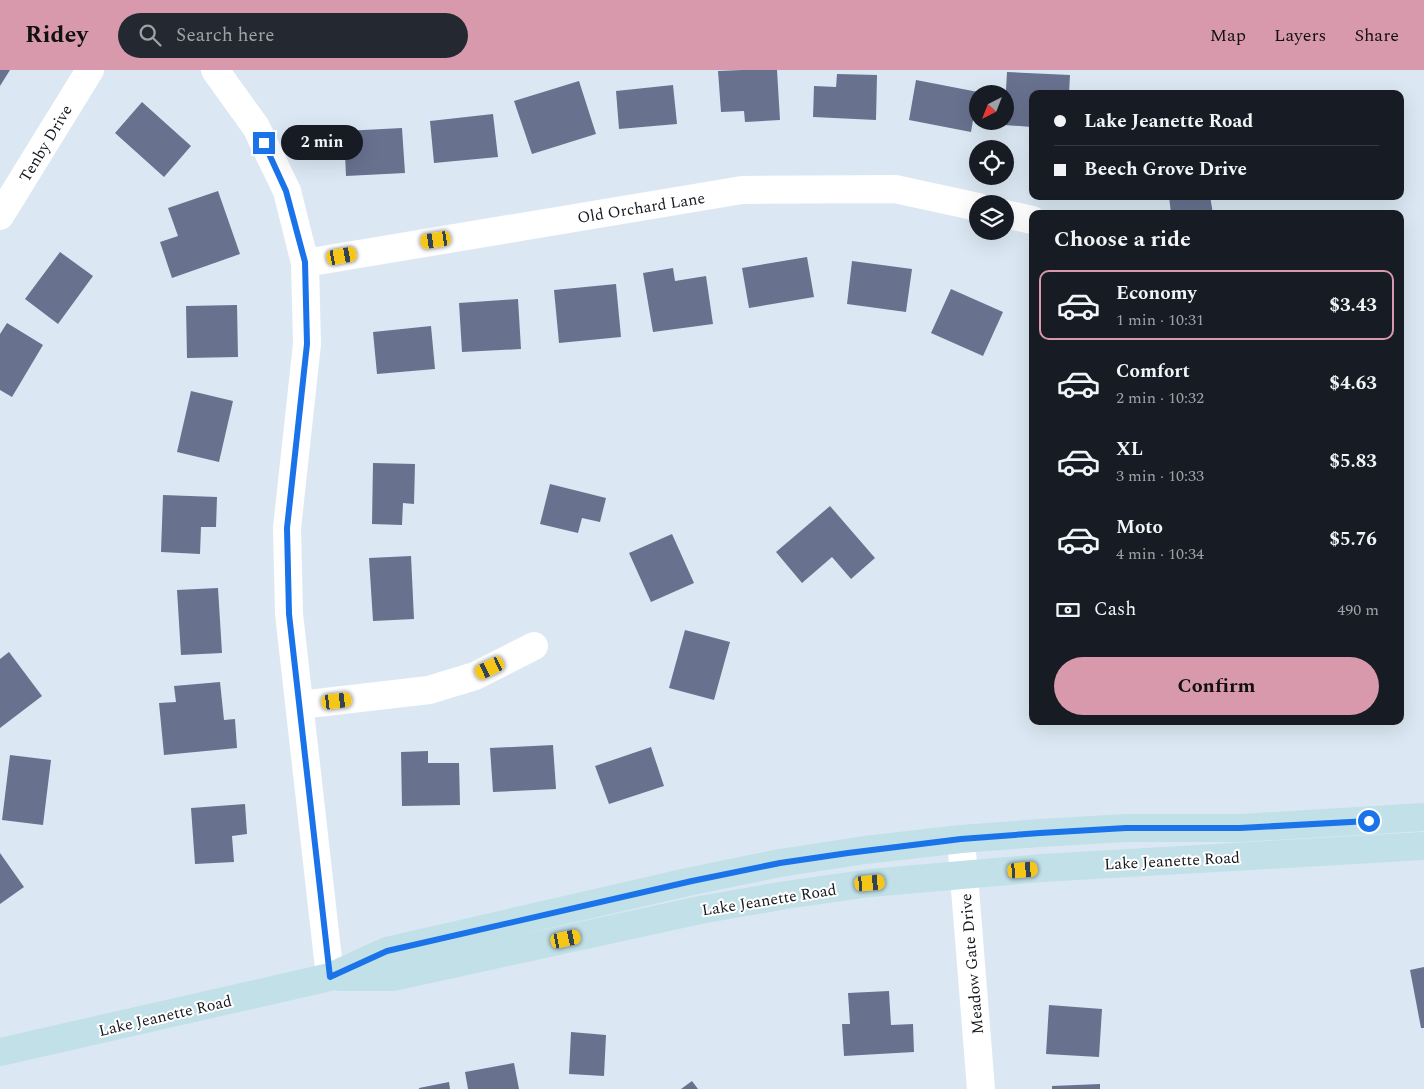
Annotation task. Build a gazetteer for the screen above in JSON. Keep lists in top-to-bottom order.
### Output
{
  "streets": {
    "street": [
      "Tenby Drive",
      "Old Orchard Lane",
      "Lake Jeanette Road",
      "Meadow Gate Drive"
    ]
  },
  "crossings": [
    ["Lake Jeanette Road", "Meadow Gate Drive"]
  ],
  "north": "bottom left",
  "page": {
    "header": "Ridey",
    "search": "Search here",
    "nav": ["Map", "Layers", "Share"],
    "banner": ["Lake Jeanette Road", "Beech Grove Drive"],
    "bubble": "2 min",
    "heading": "Choose a ride",
    "list": [
      {
        "name": "Economy",
        "note": "1 min · 10:31",
        "value": "$3.43"
      },
      {
        "name": "Comfort",
        "note": "2 min · 10:32",
        "value": "$4.63"
      },
      {
        "name": "XL",
        "note": "3 min · 10:33",
        "value": "$5.83"
      },
      {
        "name": "Moto",
        "note": "4 min · 10:34",
        "value": "$5.76"
      }
    ],
    "pay": ["Cash", "490 m"],
    "buttons": "Confirm"
  }
}
